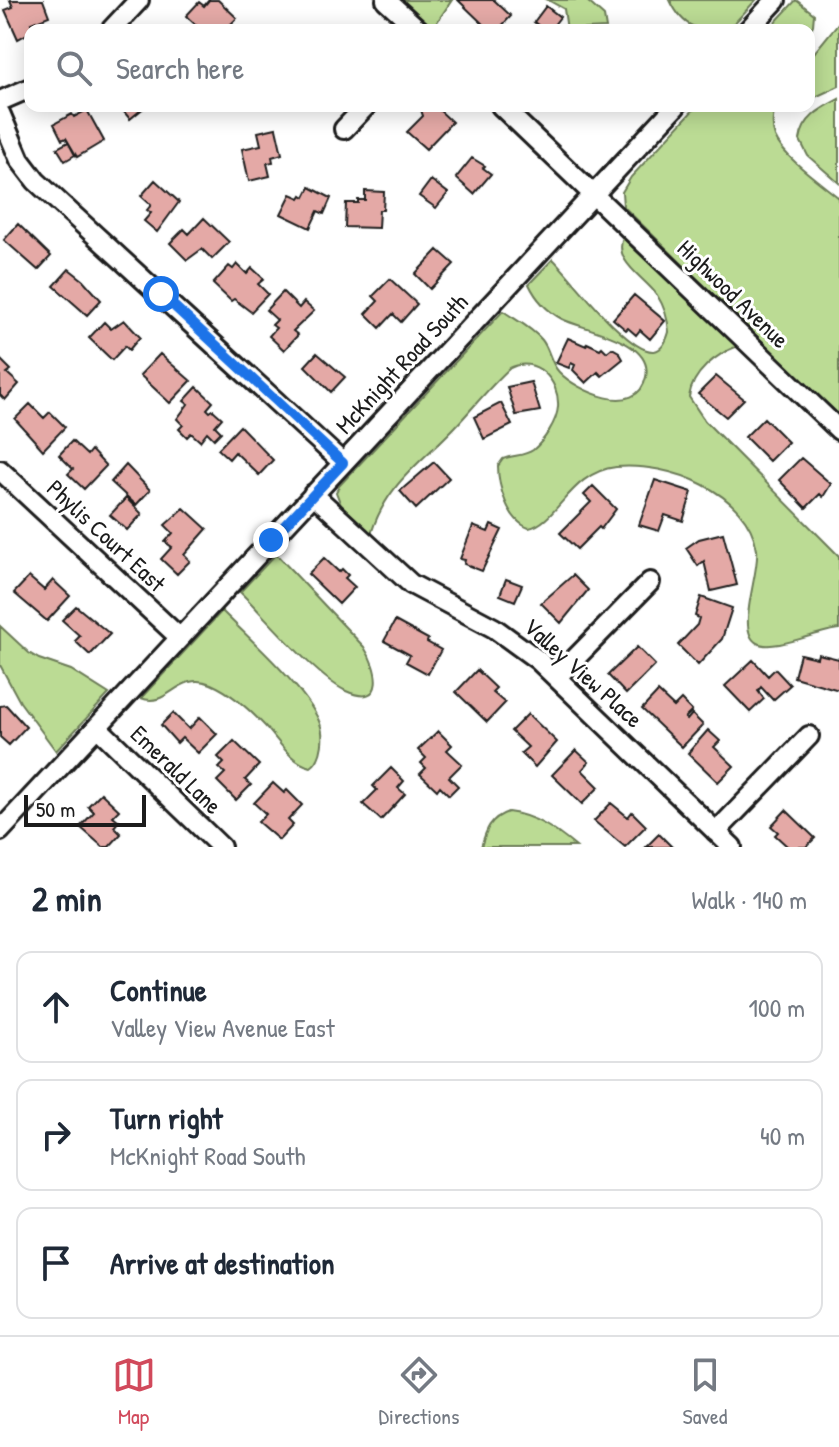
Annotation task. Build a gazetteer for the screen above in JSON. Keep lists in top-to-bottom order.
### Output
{
  "streets": {
    "street": [
      "Highwood Avenue",
      "McKnight Road South",
      "Phylis Court East",
      "Valley View Place",
      "Emerald Lane"
    ]
  },
  "crossings": [
    ["Highwood Avenue", "McKnight Road South"],
    ["McKnight Road South", "Phylis Court East"],
    ["McKnight Road South", "Valley View Place"],
    ["McKnight Road South", "Emerald Lane"]
  ],
  "scale_bar": "50 m",
  "page": {
    "search": "Search here",
    "scale": "50 m",
    "heading": ["2 min", "Walk · 140 m"],
    "list": [
      ["Continue", "Valley View Avenue East", "100 m"],
      ["Turn right", "McKnight Road South", "40 m"],
      "Arrive at destination"
    ],
    "nav": ["Map", "Directions", "Saved"]
  }
}
